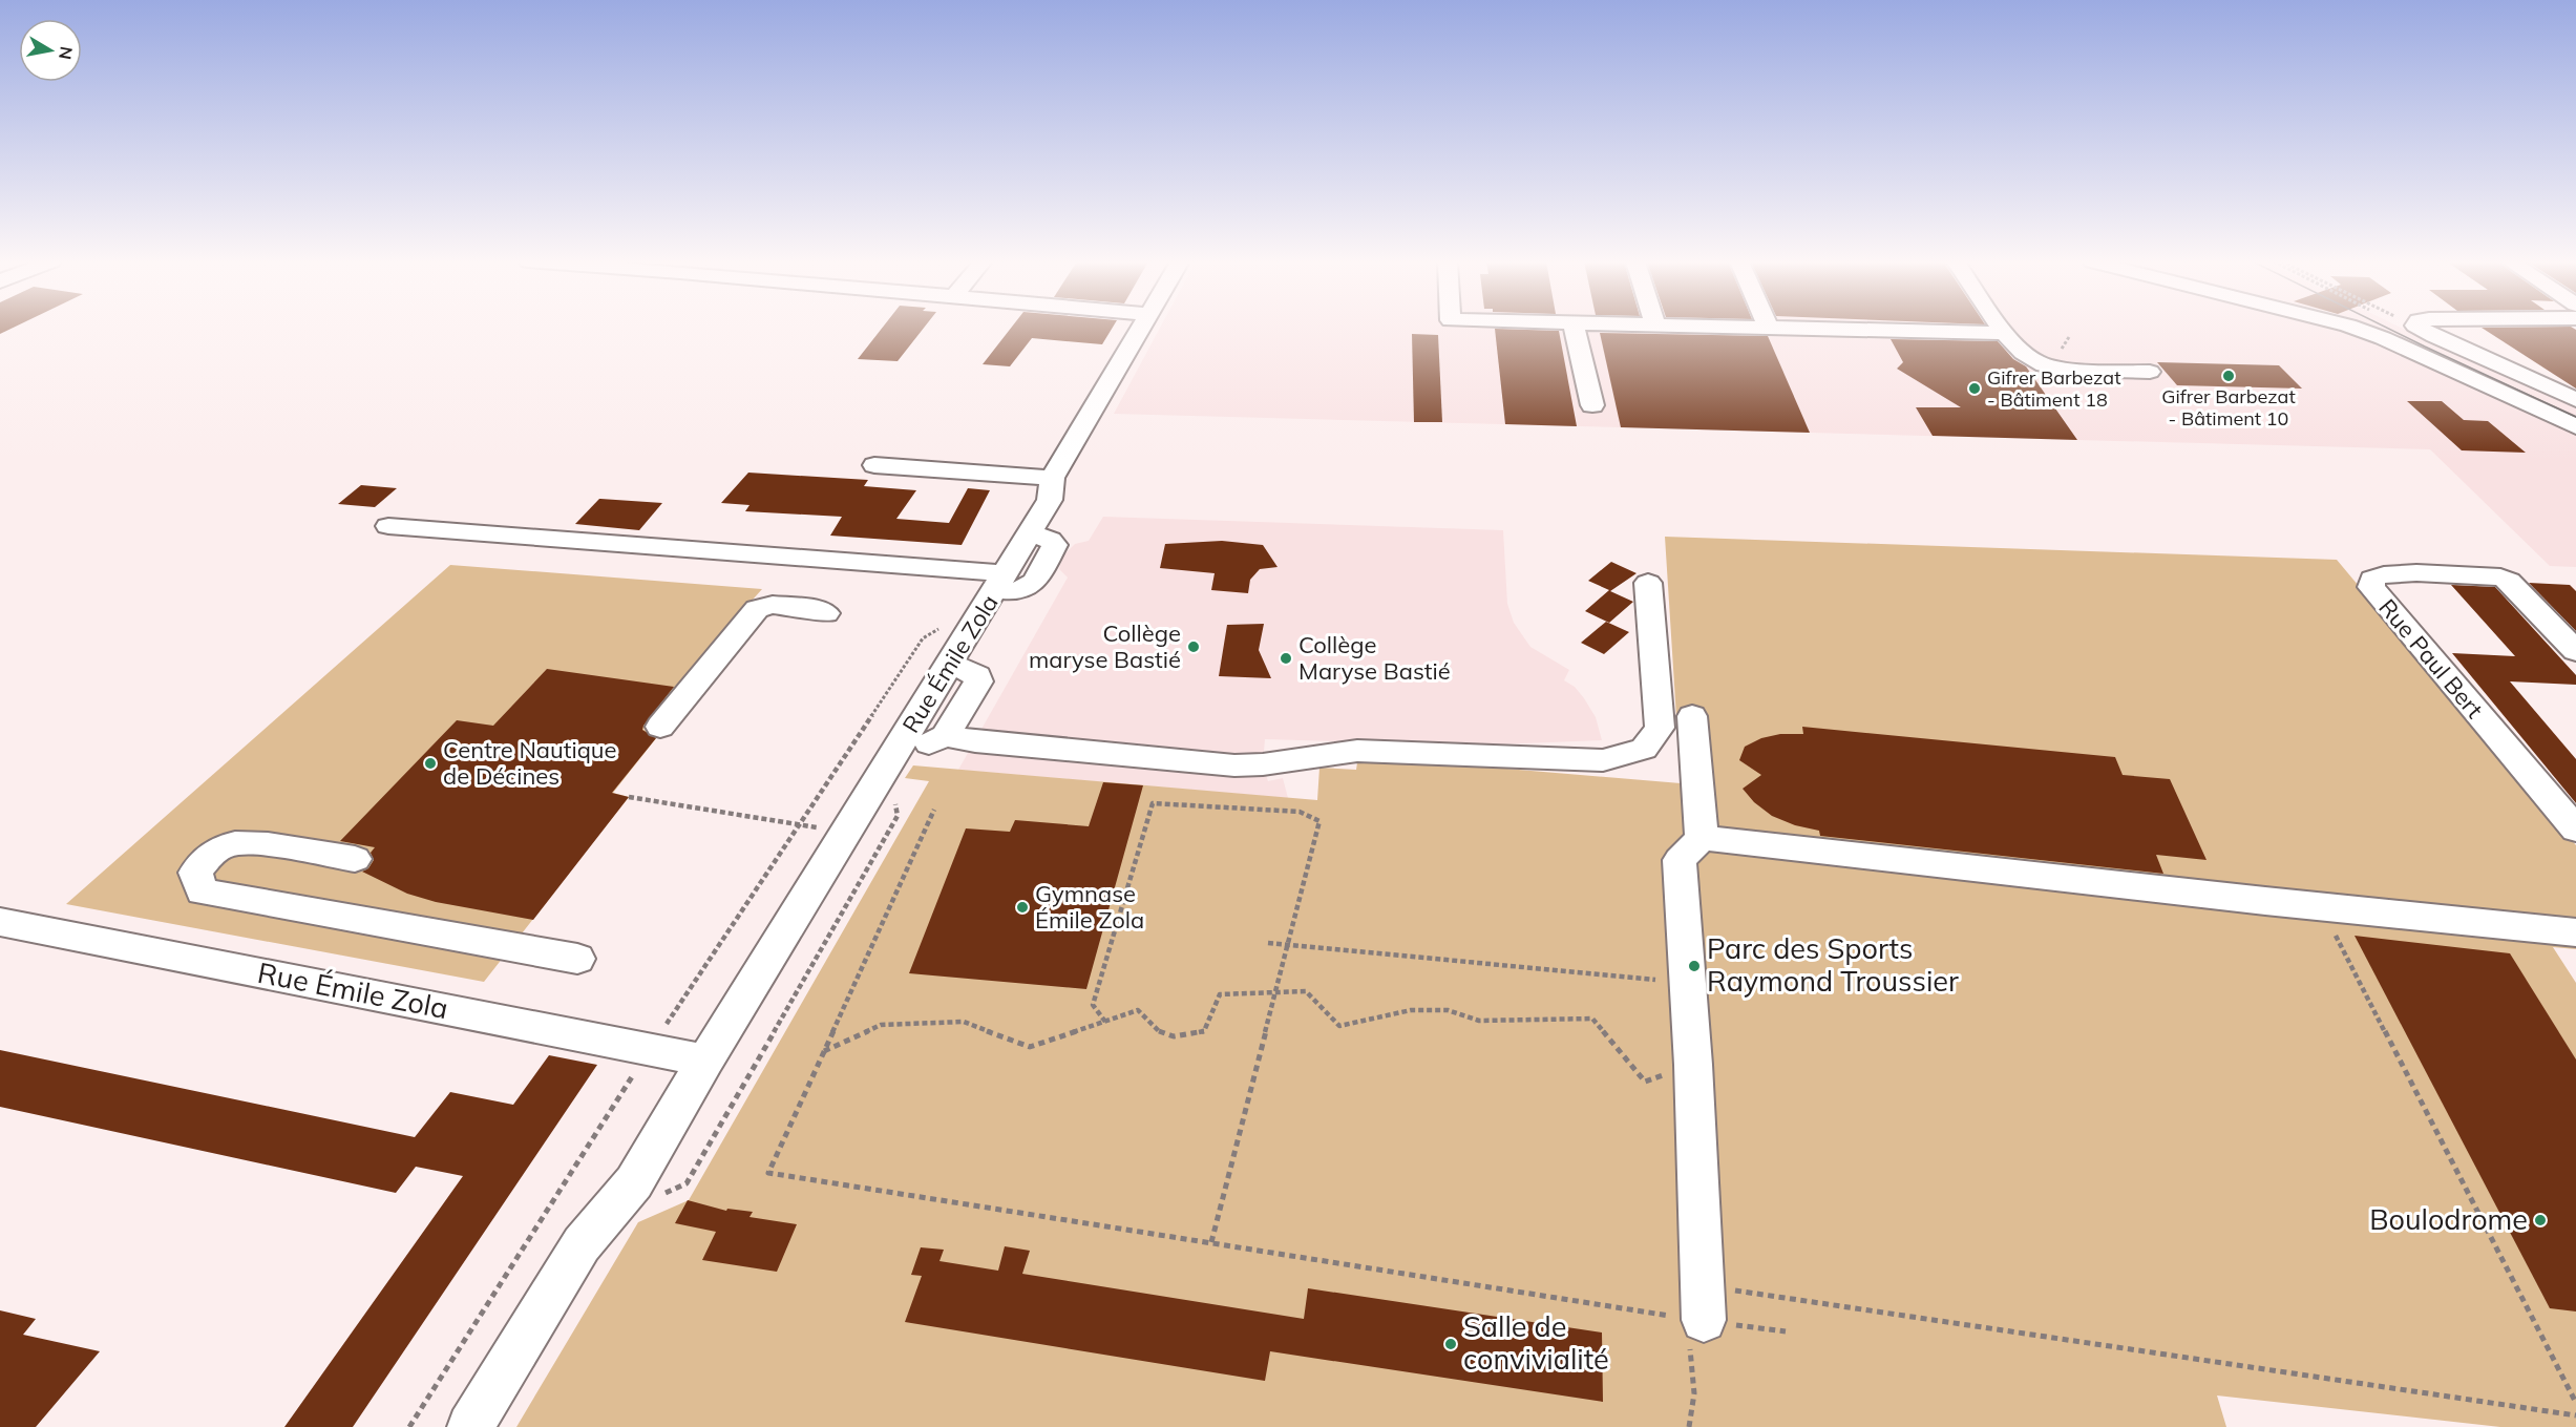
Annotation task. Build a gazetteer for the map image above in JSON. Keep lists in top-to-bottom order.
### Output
{
  "streets": {
    "street": ["Rue Paul Bert", "Rue Émile Zola"]
  },
  "places": [
    "Gifrer Barbezat - Bâtiment 10",
    "Gifrer Barbezat - Bâtiment 18",
    "Collège maryse Bastié",
    "Collège Maryse Bastié",
    "Centre Nautique de Décines",
    "Gymnase Émile Zola",
    "Parc des Sports Raymond Troussier",
    "Boulodrome",
    "Salle de convivialité"
  ],
  "north": "right"
}
